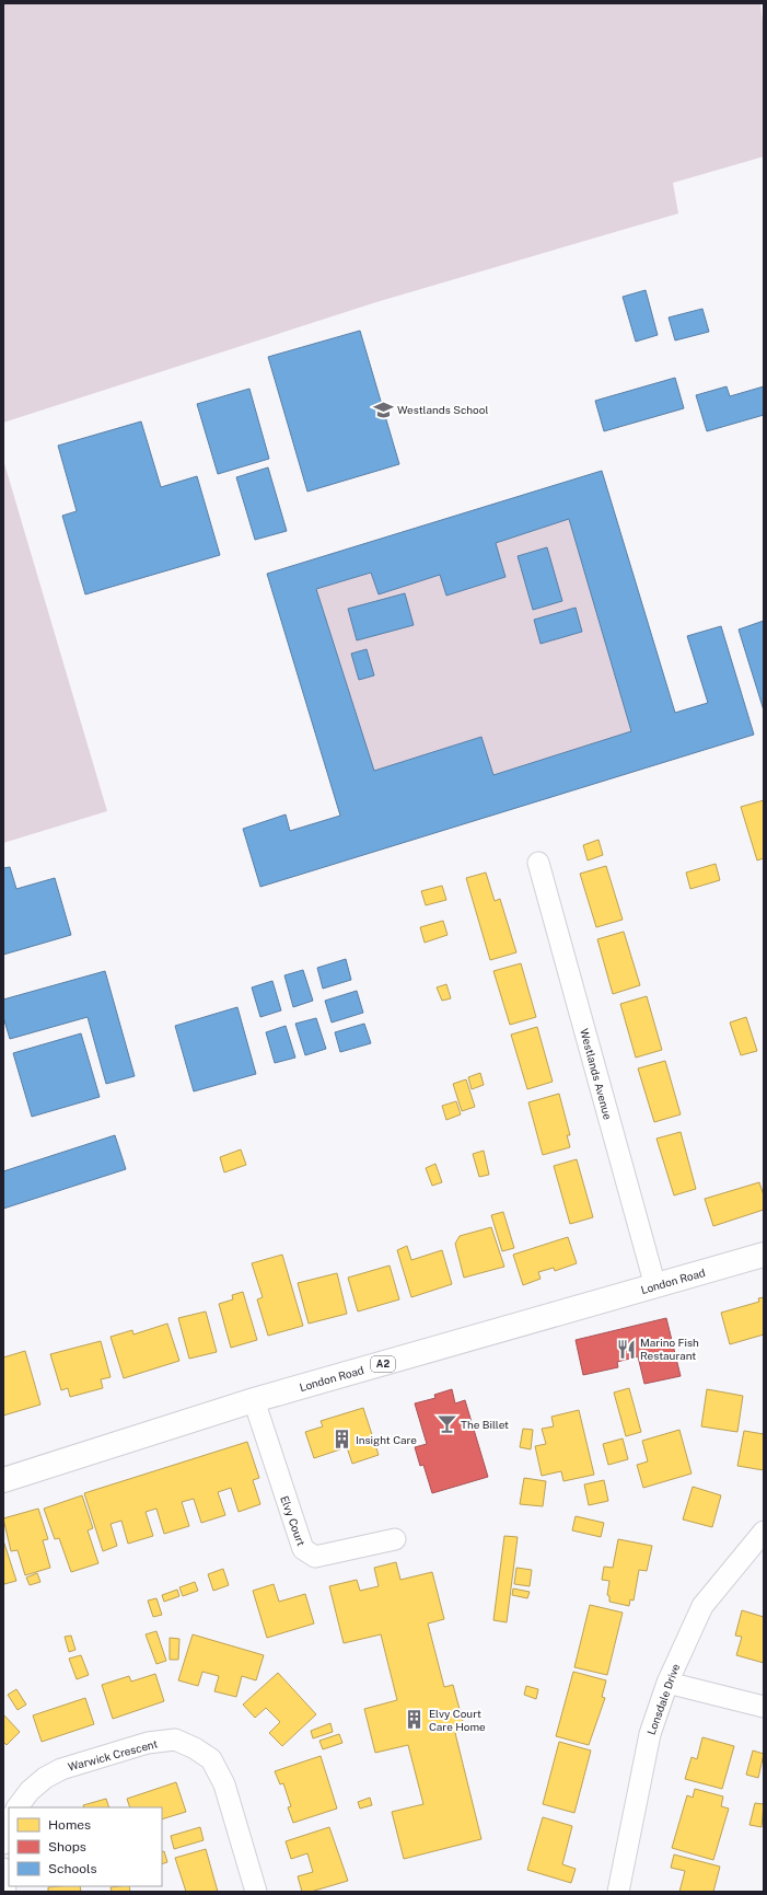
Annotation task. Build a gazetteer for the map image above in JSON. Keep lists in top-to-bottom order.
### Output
{
  "streets": {
    "main road": ["London Road", "A2"],
    "street": [
      "Westlands Avenue",
      "Elvy Court",
      "Lonsdale Drive",
      "Warwick Crescent"
    ]
  },
  "crossings": [
    ["Westlands Avenue", "London Road"],
    ["London Road", "Elvy Court"]
  ],
  "places": {
    "school or university": ["Westlands School"],
    "restaurant": ["Marino Fish Restaurant"],
    "bar": ["The Billet"],
    "building": ["Insight Care", "Elvy Court Care Home"]
  },
  "legend": ["Homes", "Shops", "Schools"]
}
